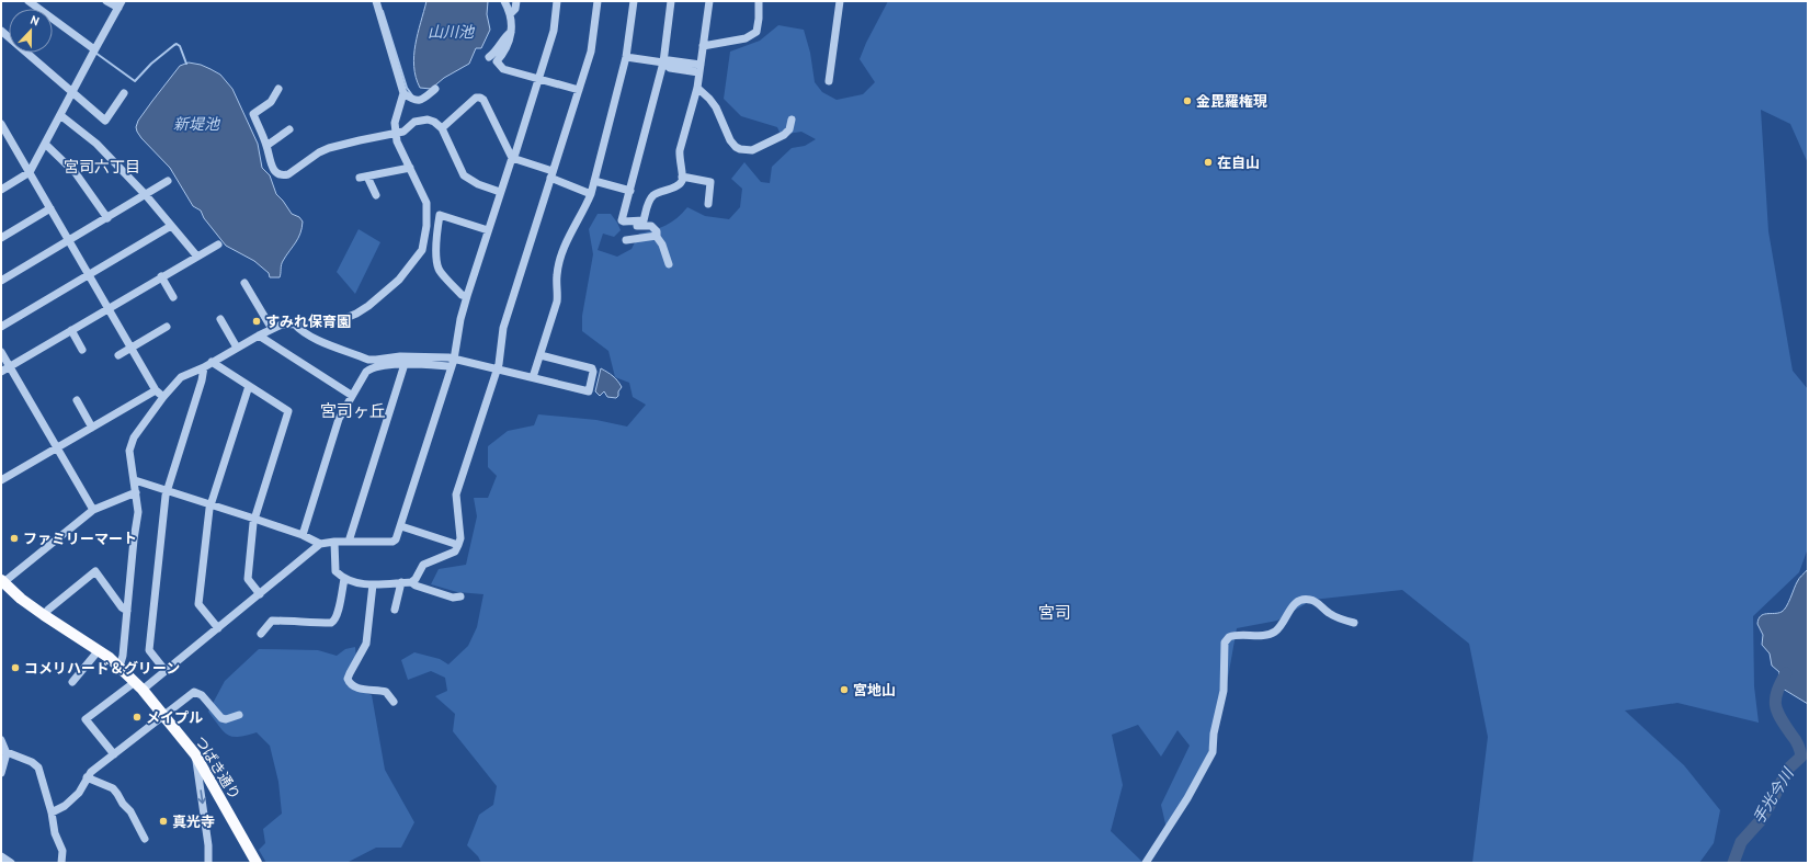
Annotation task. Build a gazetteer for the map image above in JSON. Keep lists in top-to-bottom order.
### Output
{
  "streets": {
    "main road": ["つばき通り"]
  },
  "districts": ["宮司六丁目", "宮司ヶ丘", "宮司"],
  "water": ["山川池", "新堤池", "手光今川"],
  "places": [
    "金毘羅権現",
    "在自山",
    "すみれ保育園",
    "ファミリーマート",
    "コメリハード＆グリーン",
    "宮地山",
    "メイプル",
    "真光寺"
  ],
  "north": "top"
}
